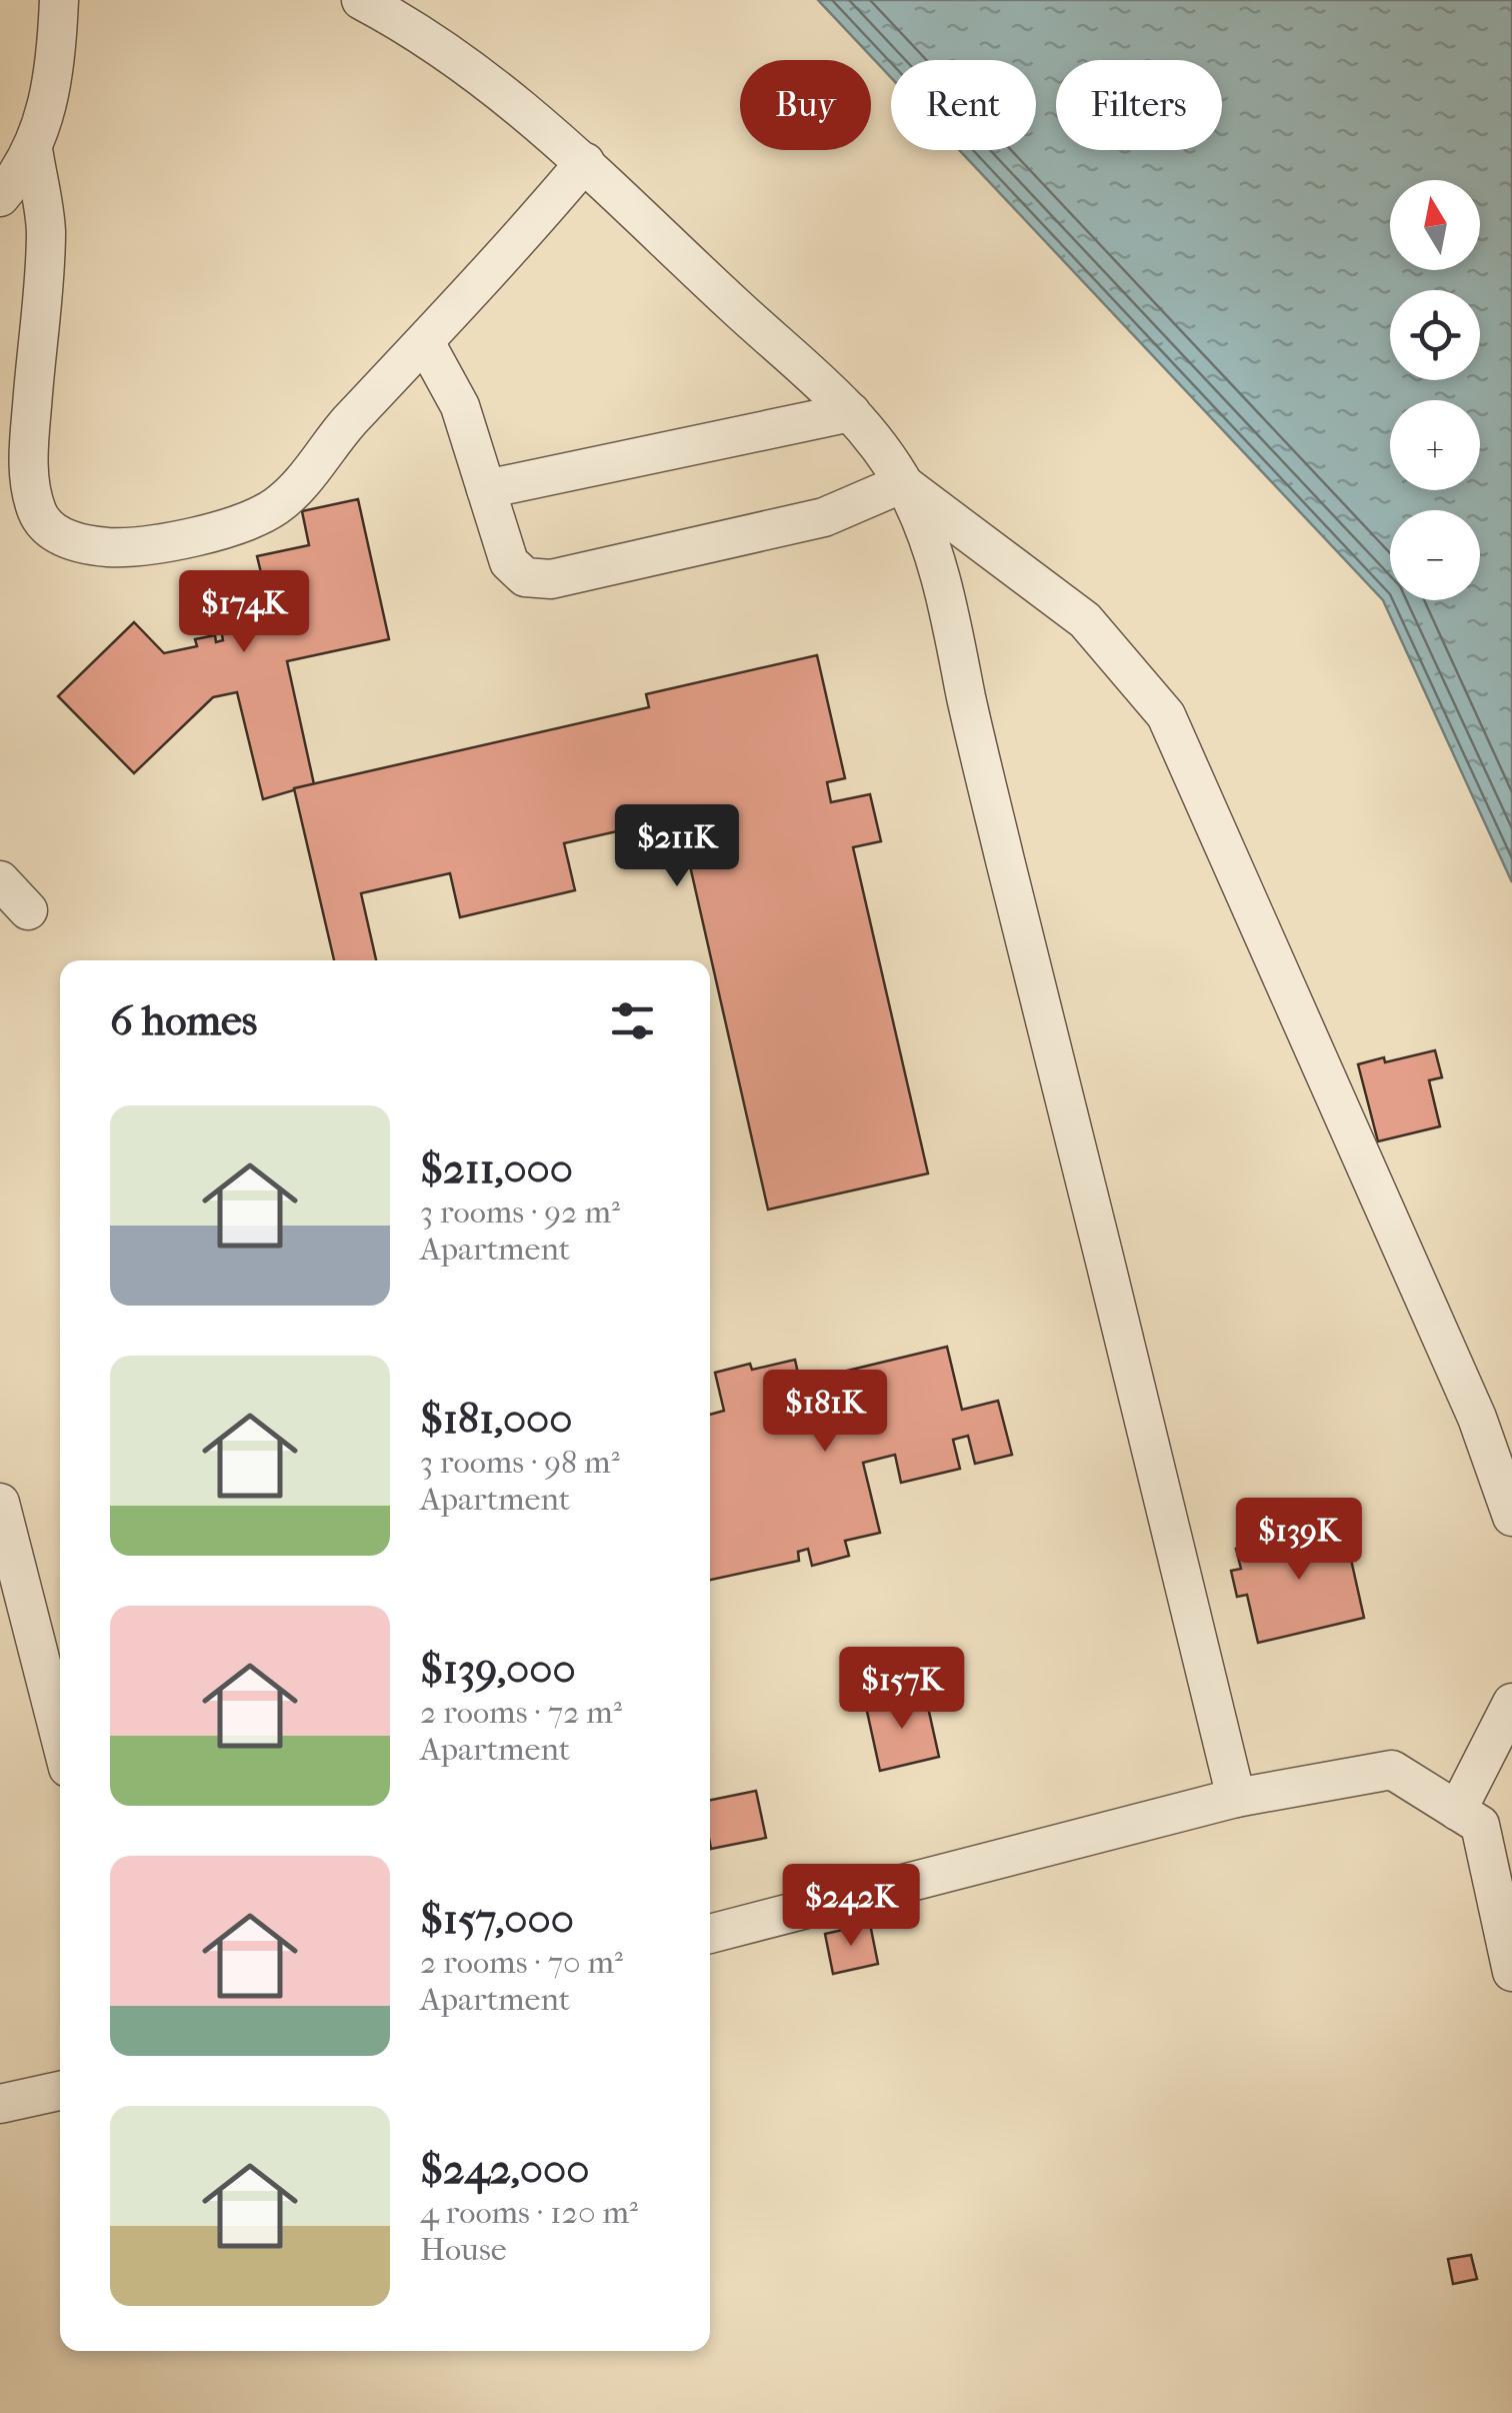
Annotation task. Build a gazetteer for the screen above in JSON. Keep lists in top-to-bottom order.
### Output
{
  "north": "top",
  "page": {
    "chip": ["Buy", "Rent", "Filters"],
    "map_buttons": ["+", "−"],
    "price": [
      "$174K",
      "$211K",
      "$181K",
      "$139K",
      "$157K",
      "$242K"
    ],
    "heading": "6 homes",
    "list": [
      {
        "name": "$211,000",
        "note": "3 rooms · 92 m² · Apartment"
      },
      {
        "name": "$181,000",
        "note": "3 rooms · 98 m² · Apartment"
      },
      {
        "name": "$139,000",
        "note": "2 rooms · 72 m² · Apartment"
      },
      {
        "name": "$157,000",
        "note": "2 rooms · 70 m² · Apartment"
      },
      {
        "name": "$242,000",
        "note": "4 rooms · 120 m² · House"
      }
    ]
  }
}
